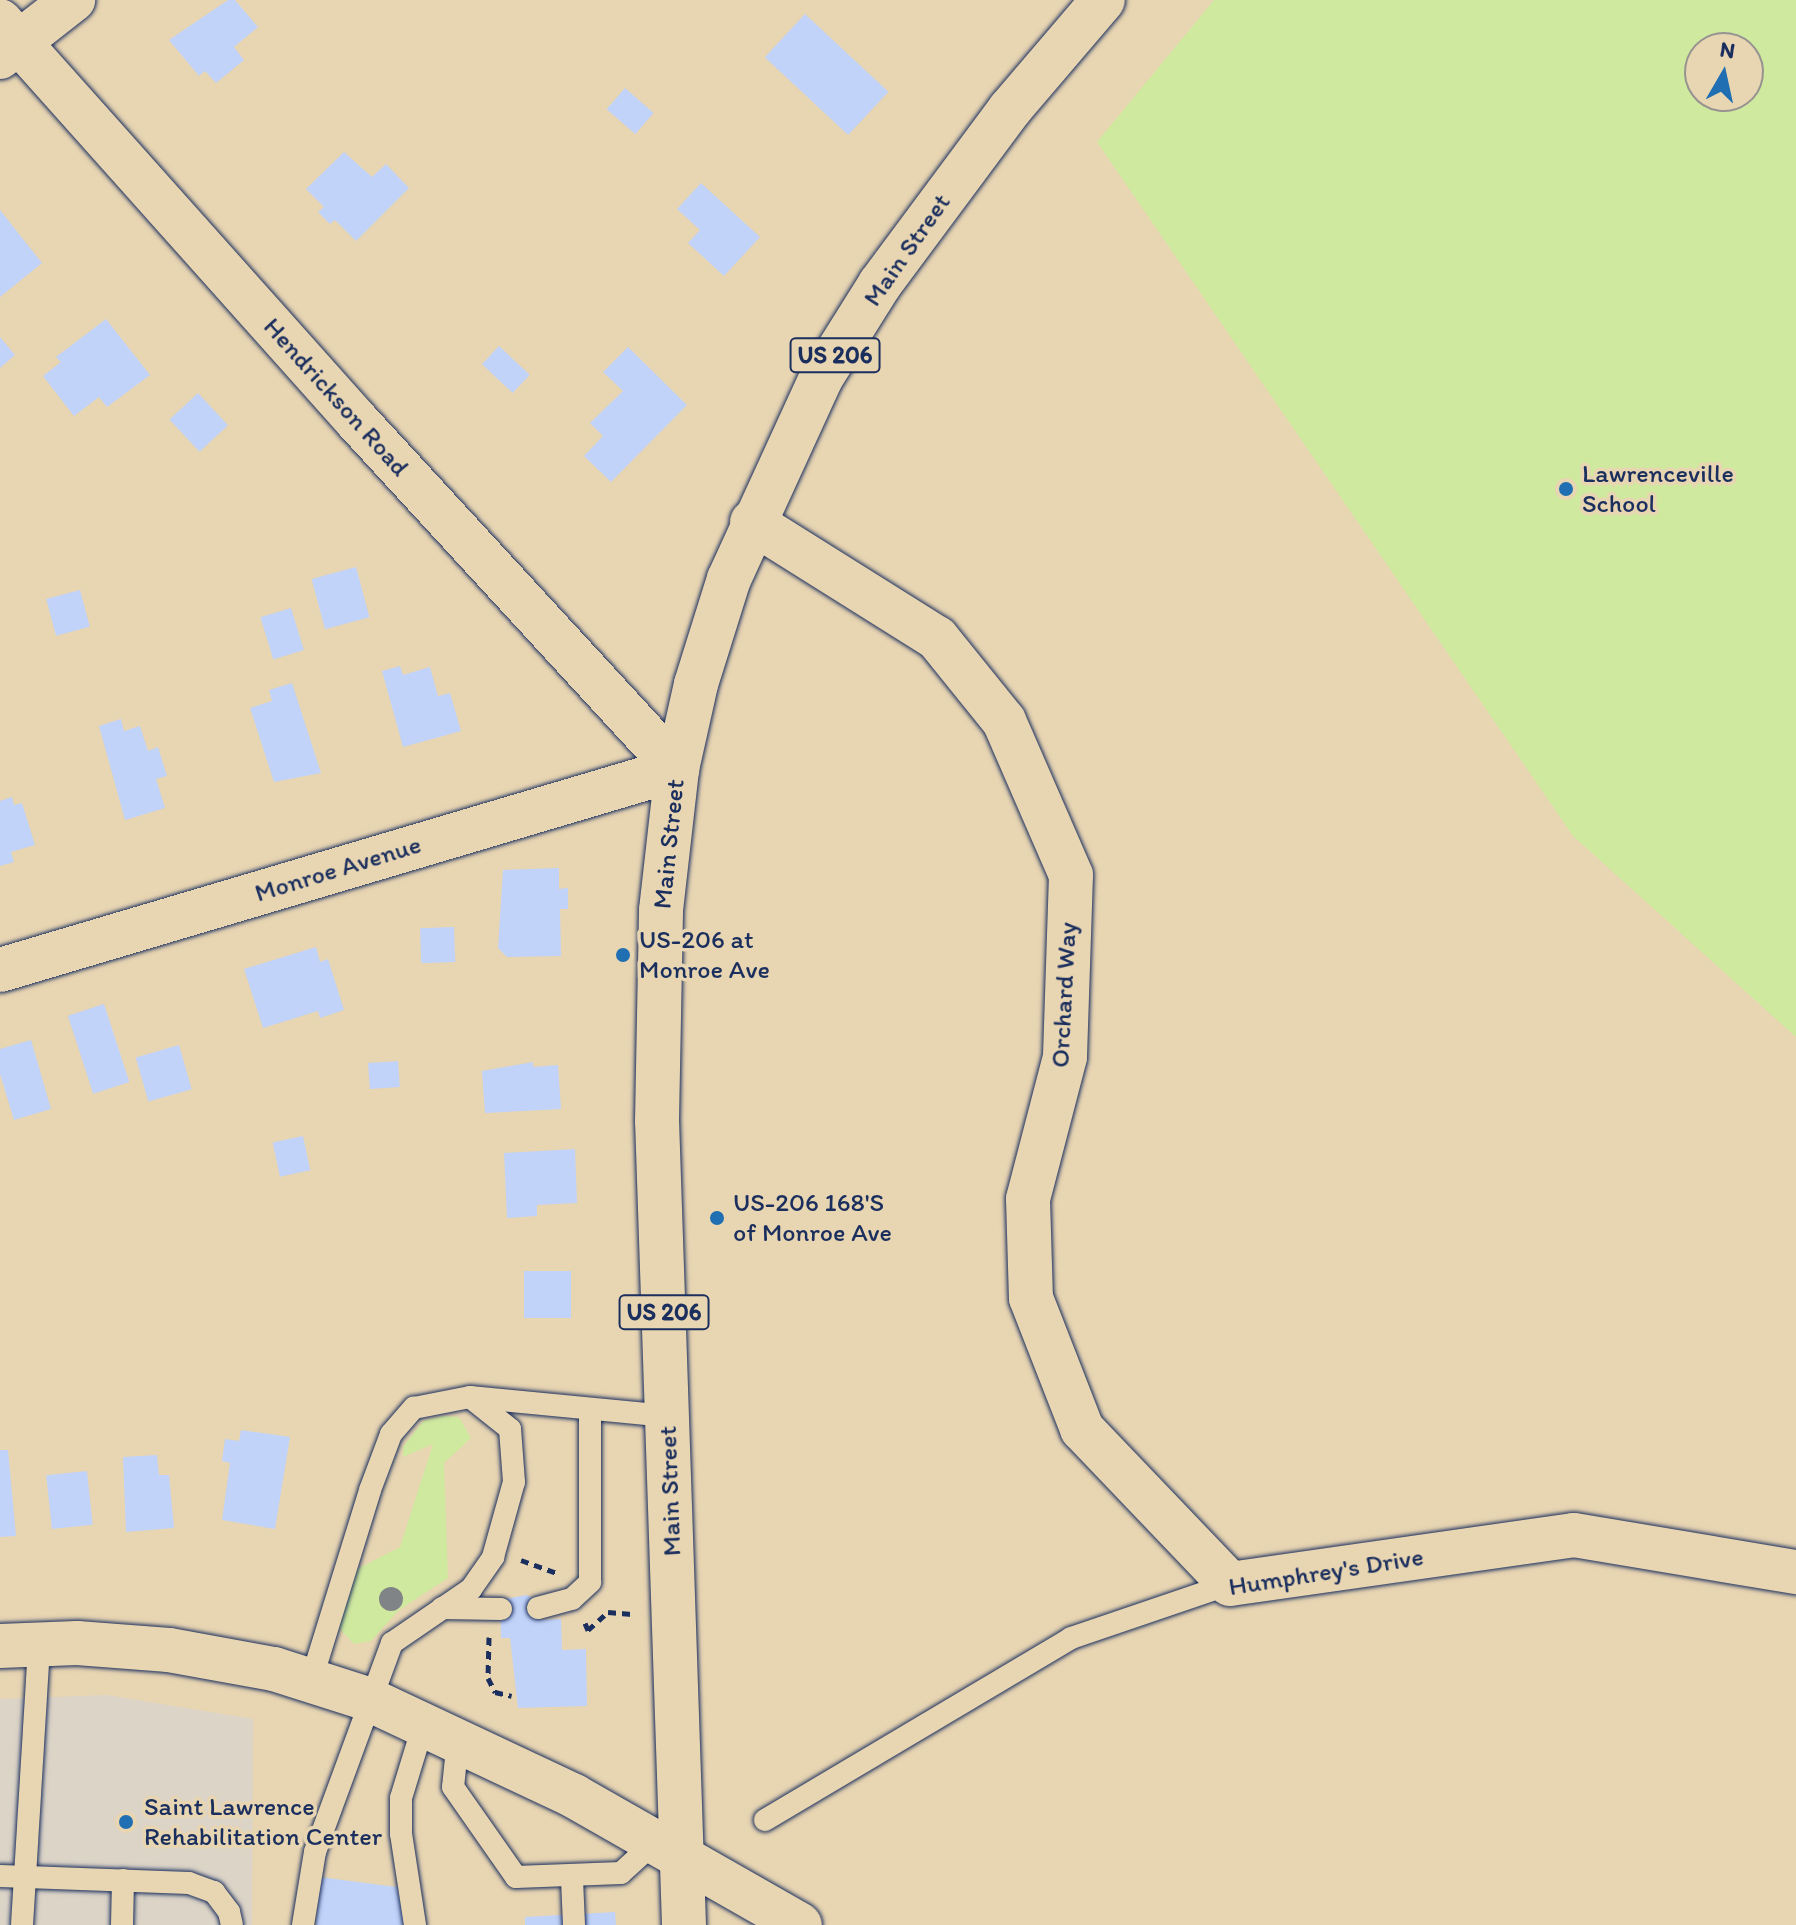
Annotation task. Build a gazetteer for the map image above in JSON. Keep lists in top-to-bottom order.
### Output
{
  "streets": {
    "main road": [
      "Main Street",
      "US 206",
      "Hendrickson Road",
      "Monroe Avenue",
      "Orchard Way",
      "Humphrey's Drive"
    ]
  },
  "crossings": [
    ["Main Street", "US 206"],
    ["Main Street", "Hendrickson Road"],
    ["Main Street", "Monroe Avenue"],
    ["Main Street", "Orchard Way"],
    ["Hendrickson Road", "Monroe Avenue"],
    ["Orchard Way", "Humphrey's Drive"]
  ],
  "places": [
    "Lawrenceville School",
    "US-206 at Monroe Ave",
    "US-206 168'S of Monroe Ave",
    "Saint Lawrence Rehabilitation Center"
  ],
  "north": "top"
}
